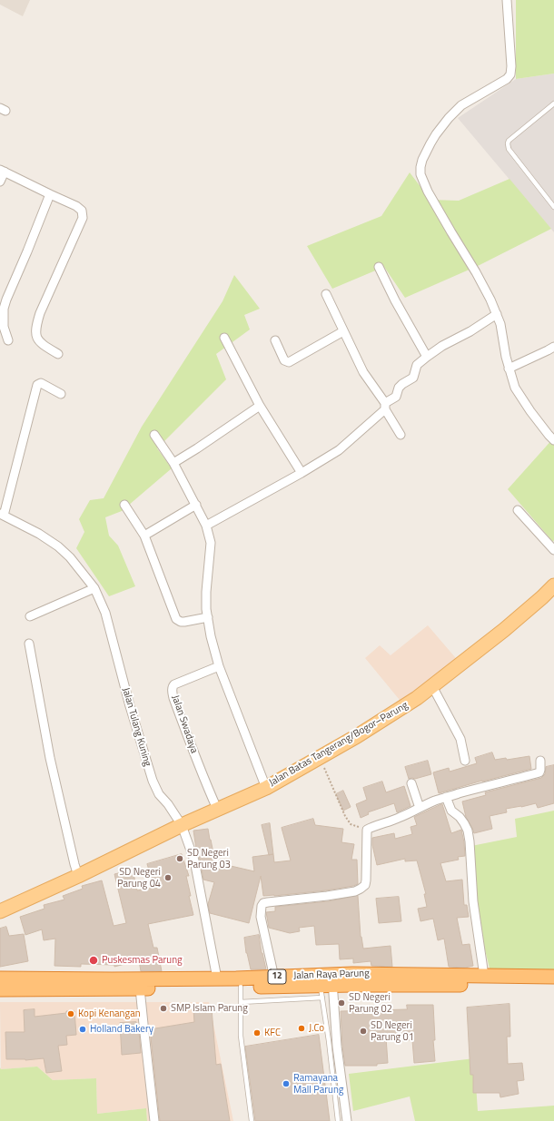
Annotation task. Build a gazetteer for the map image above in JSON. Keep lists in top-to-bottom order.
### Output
{
  "streets": {
    "highway": ["Jalan Raya Parung", "12"],
    "main road": ["Jalan Batas Tangerang/Bogor–Parung"],
    "street": ["Jalan Swadaya", "Jalan Tulang Kuning"]
  },
  "crossings": [
    ["Jalan Swadaya", "Jalan Batas Tangerang/Bogor–Parung"],
    ["Jalan Tulang Kuning", "Jalan Batas Tangerang/Bogor–Parung"],
    ["Jalan Tulang Kuning", "Jalan Raya Parung"]
  ],
  "places": [
    "SD Negeri Parung 03",
    "SD Negeri Parung 04",
    "Puskesmas Parung",
    "SD Negeri Parung 02",
    "SMP Islam Parung",
    "Kopi Kenangan",
    "J.Co",
    "Holland Bakery",
    "SD Negeri Parung 01",
    "KFC",
    "Ramayana Mall Parung"
  ]
}
